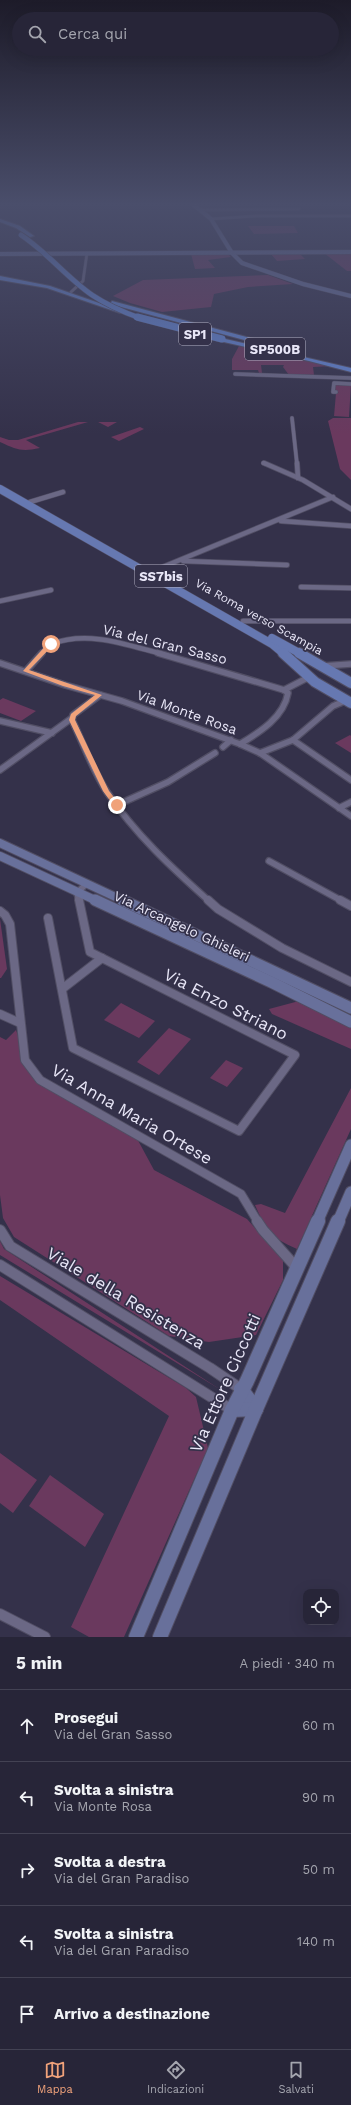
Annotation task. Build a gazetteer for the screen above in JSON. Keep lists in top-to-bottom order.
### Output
{
  "streets": {
    "highway": ["SP1", "SP500B"],
    "main road": ["SS7bis", "Via Roma verso Scampia"],
    "street": [
      "Via del Gran Sasso",
      "Via Monte Rosa",
      "Via Arcangelo Ghisleri",
      "Via Enzo Striano",
      "Via Anna Maria Ortese",
      "Viale della Resistenza",
      "Via Ettore Ciccotti"
    ]
  },
  "crossings": [
    ["SP1", "SP500B"],
    ["Via del Gran Sasso", "Via Monte Rosa"],
    ["Via Arcangelo Ghisleri", "Via Enzo Striano"],
    ["Via Anna Maria Ortese", "Via Ettore Ciccotti"],
    ["Viale della Resistenza", "Via Ettore Ciccotti"]
  ],
  "page": {
    "search": "Cerca qui",
    "heading": ["5 min", "A piedi · 340 m"],
    "list": [
      ["Prosegui", "Via del Gran Sasso", "60 m"],
      ["Svolta a sinistra", "Via Monte Rosa", "90 m"],
      ["Svolta a destra", "Via del Gran Paradiso", "50 m"],
      ["Svolta a sinistra", "Via del Gran Paradiso", "140 m"],
      "Arrivo a destinazione"
    ],
    "nav": ["Mappa", "Indicazioni", "Salvati"]
  }
}
